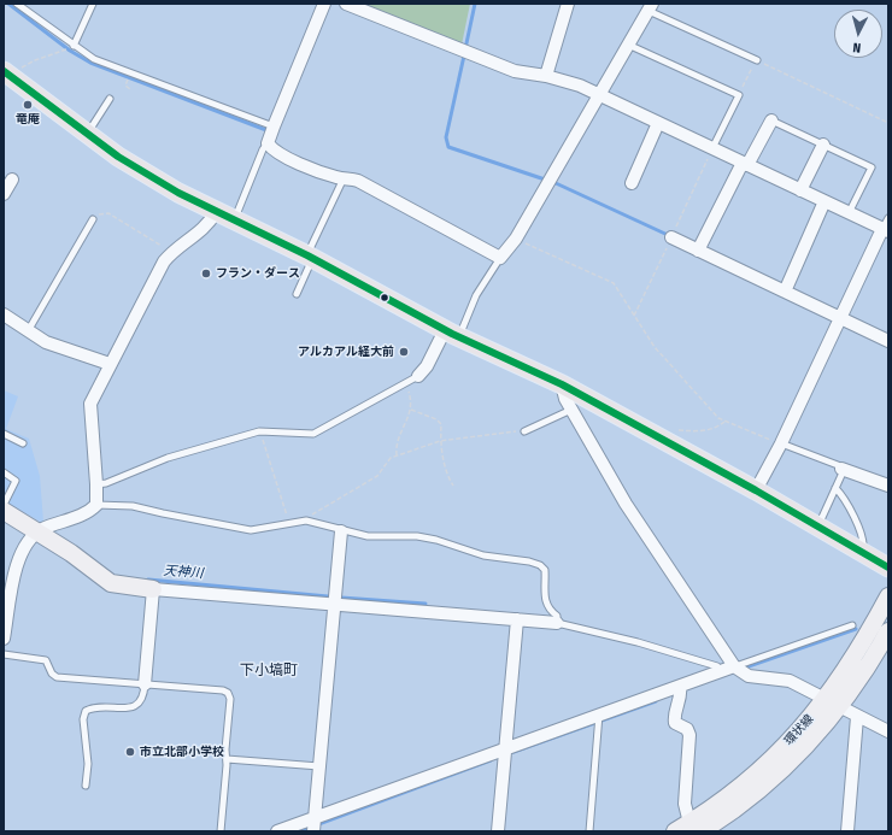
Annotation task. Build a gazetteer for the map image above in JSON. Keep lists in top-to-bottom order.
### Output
{
  "streets": {
    "street": ["環状線"]
  },
  "districts": ["下小塙町"],
  "water": ["天神川"],
  "places": [
    "竜庵",
    "フラン・ダース",
    "アルカアル経大前",
    "市立北部小学校"
  ],
  "north": "bottom"
}
